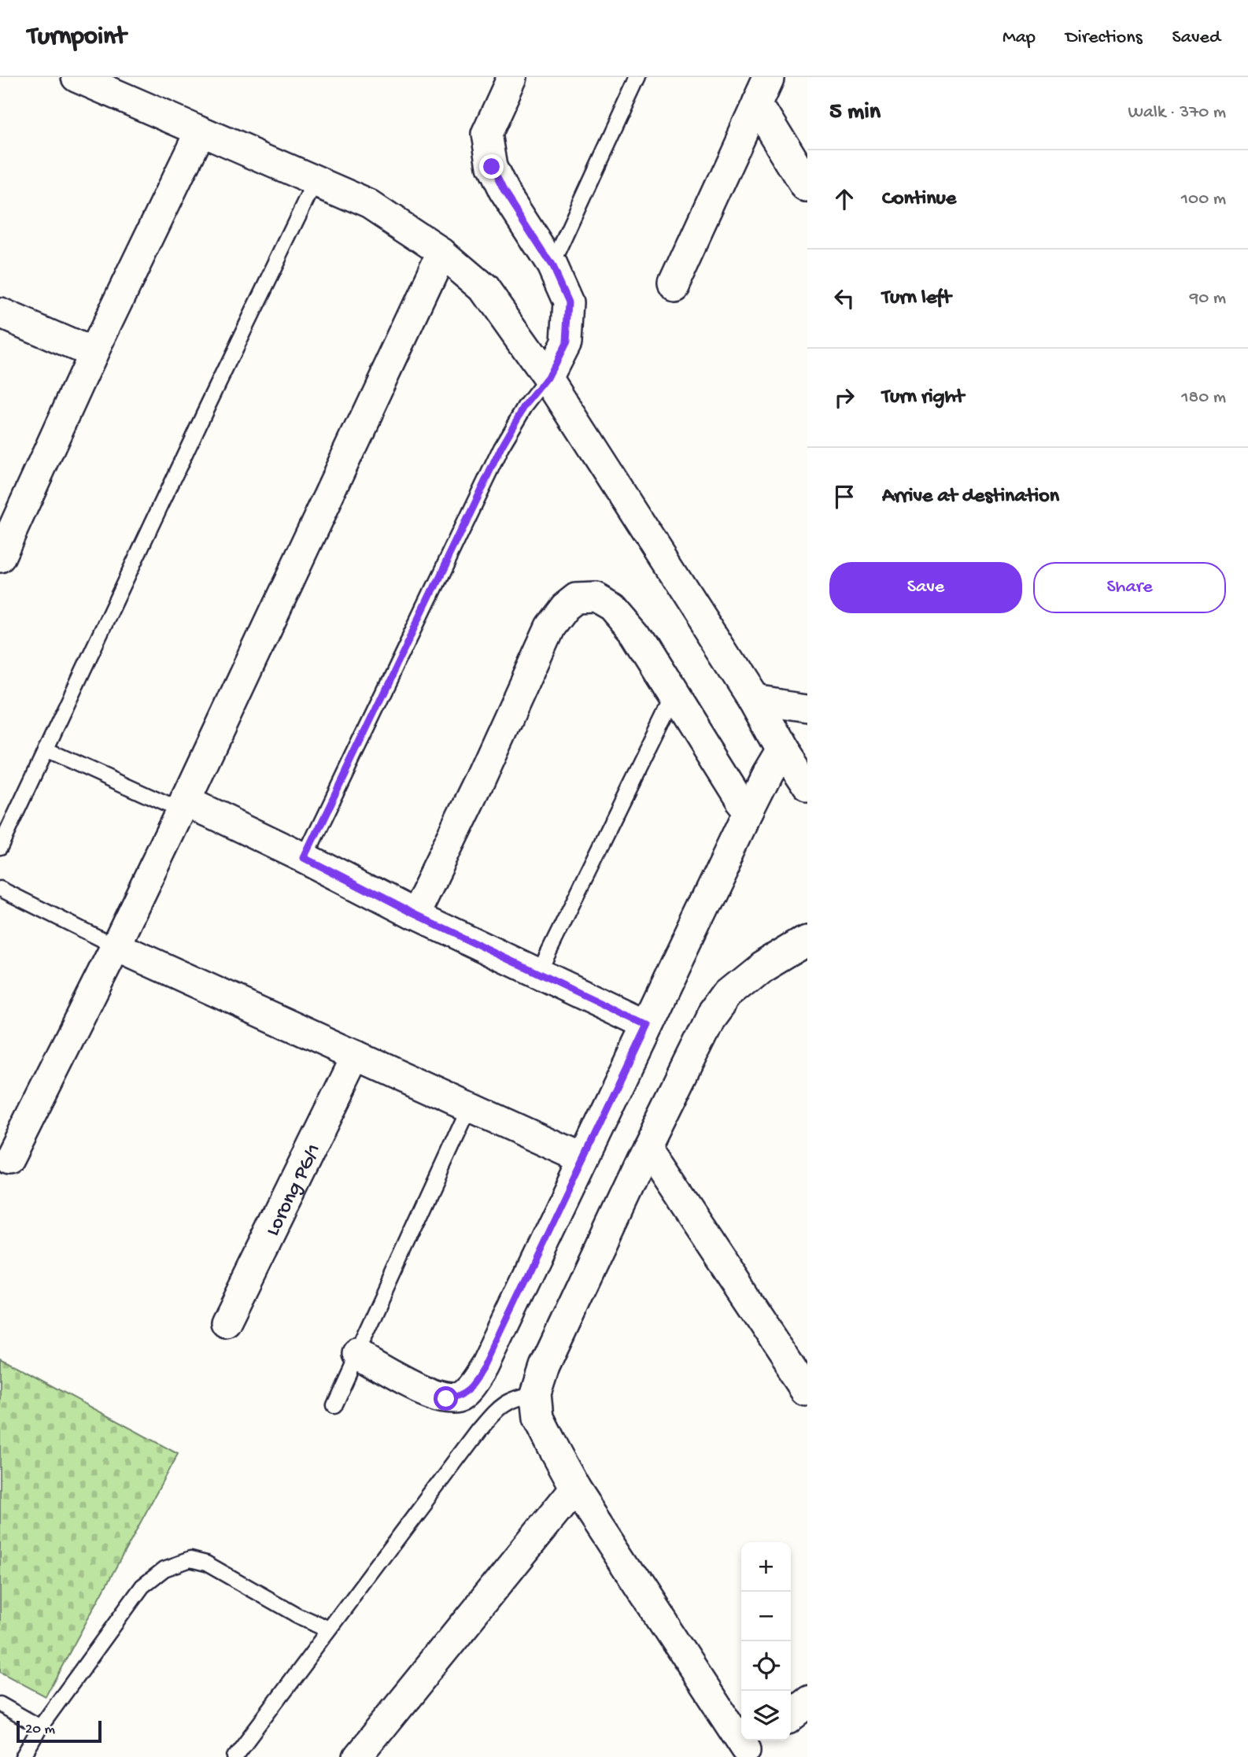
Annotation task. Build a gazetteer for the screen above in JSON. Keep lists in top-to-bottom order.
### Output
{
  "streets": {
    "street": ["Lorong PG/1"]
  },
  "scale_bar": "20 m",
  "page": {
    "header": "Turnpoint",
    "nav": ["Map", "Directions", "Saved"],
    "heading": ["5 min", "Walk · 370 m"],
    "list": [
      ["Continue", "100 m"],
      ["Turn left", "90 m"],
      ["Turn right", "180 m"],
      "Arrive at destination"
    ],
    "buttons": ["Save", "Share"],
    "map_buttons": ["+", "−"],
    "scale": "20 m"
  }
}
